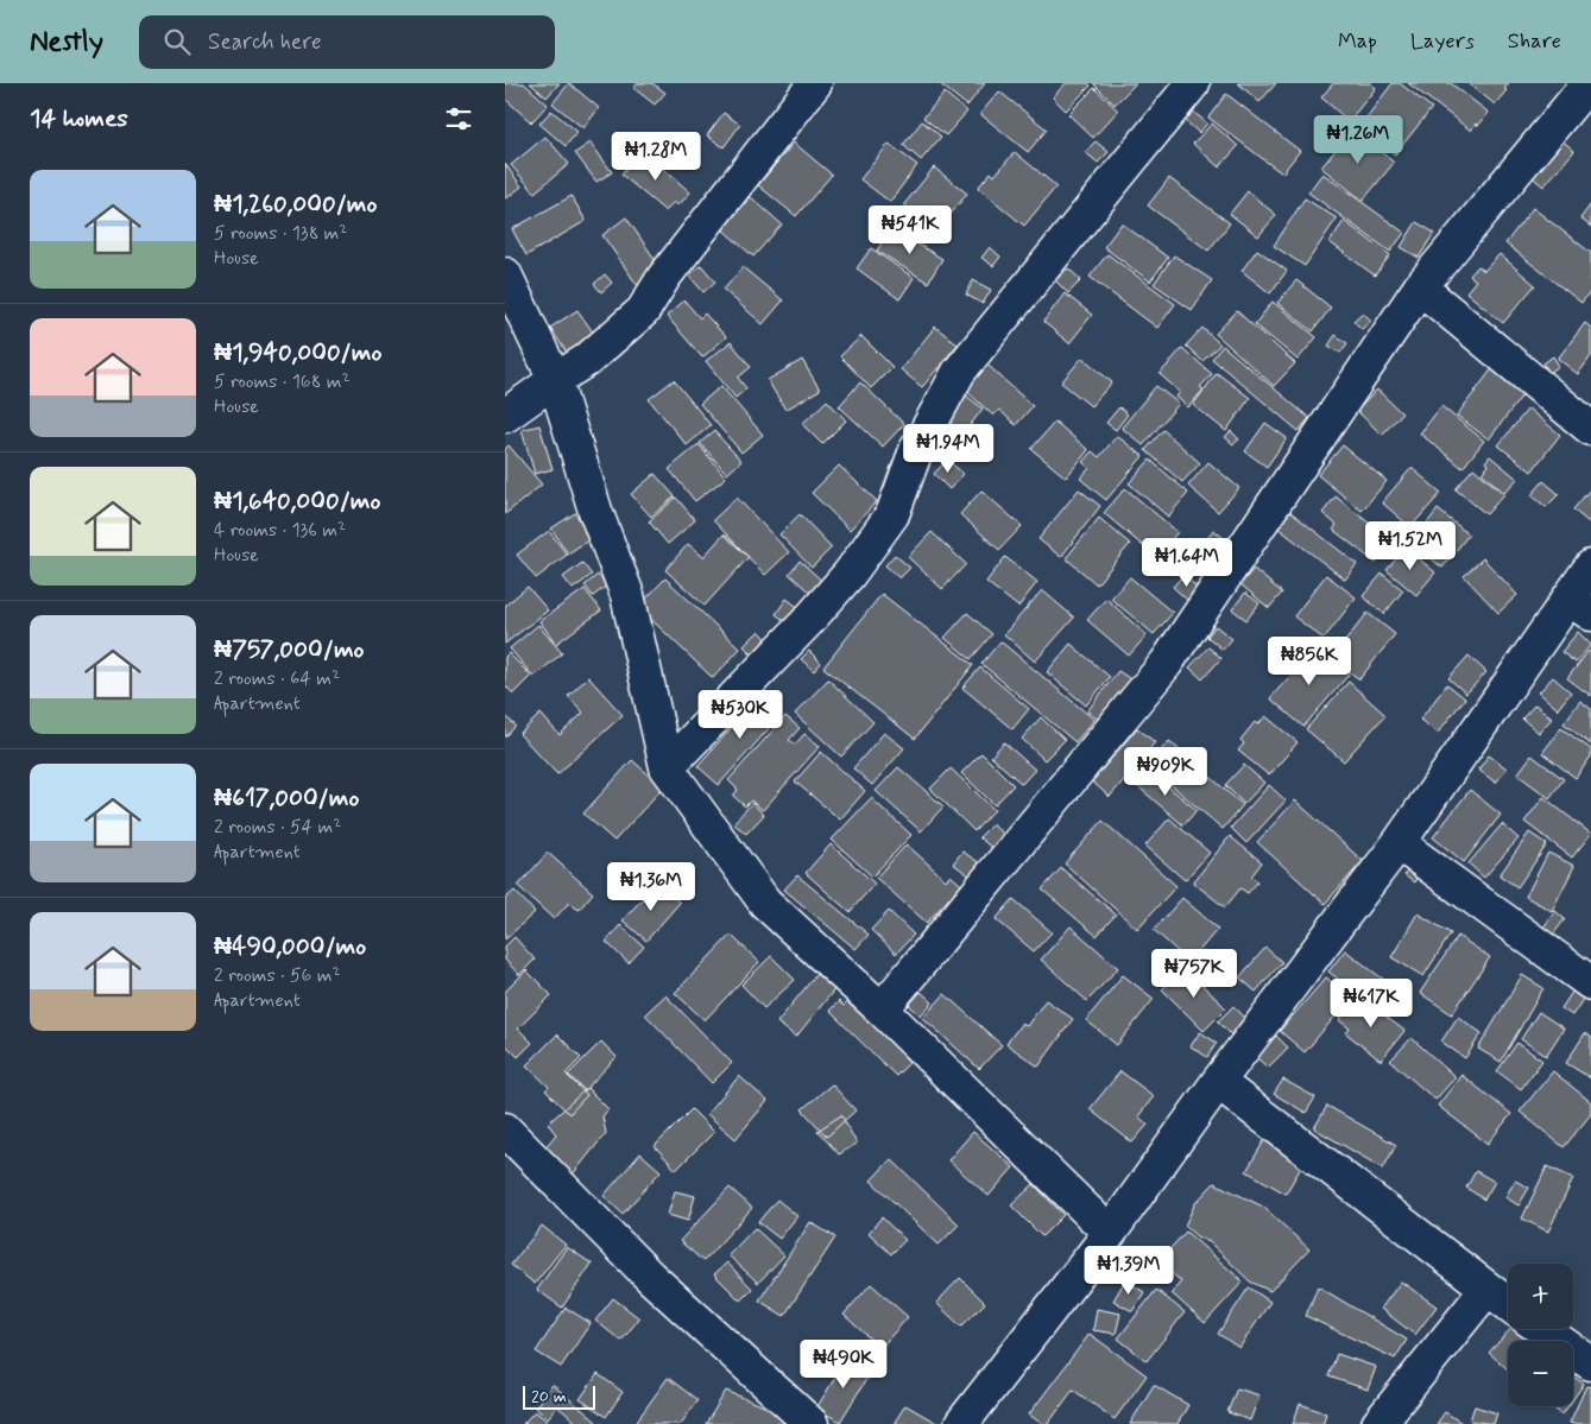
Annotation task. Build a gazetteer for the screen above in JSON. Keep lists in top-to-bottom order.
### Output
{
  "scale_bar": "20 m",
  "page": {
    "header": "Nestly",
    "search": "Search here",
    "nav": ["Map", "Layers", "Share"],
    "heading": "14 homes",
    "price": [
      "₦1.26M",
      "₦1.28M",
      "₦541K",
      "₦1.94M",
      "₦1.52M",
      "₦1.64M",
      "₦856K",
      "₦530K",
      "₦909K",
      "₦1.36M",
      "₦757K",
      "₦617K",
      "₦1.39M",
      "₦490K"
    ],
    "list": [
      {
        "name": "₦1,260,000/mo",
        "note": "5 rooms · 138 m² · House"
      },
      {
        "name": "₦1,940,000/mo",
        "note": "5 rooms · 168 m² · House"
      },
      {
        "name": "₦1,640,000/mo",
        "note": "4 rooms · 136 m² · House"
      },
      {
        "name": "₦757,000/mo",
        "note": "2 rooms · 64 m² · Apartment"
      },
      {
        "name": "₦617,000/mo",
        "note": "2 rooms · 54 m² · Apartment"
      },
      {
        "name": "₦490,000/mo",
        "note": "2 rooms · 56 m² · Apartment"
      }
    ],
    "map_buttons": ["+", "−"],
    "scale": "20 m"
  }
}
